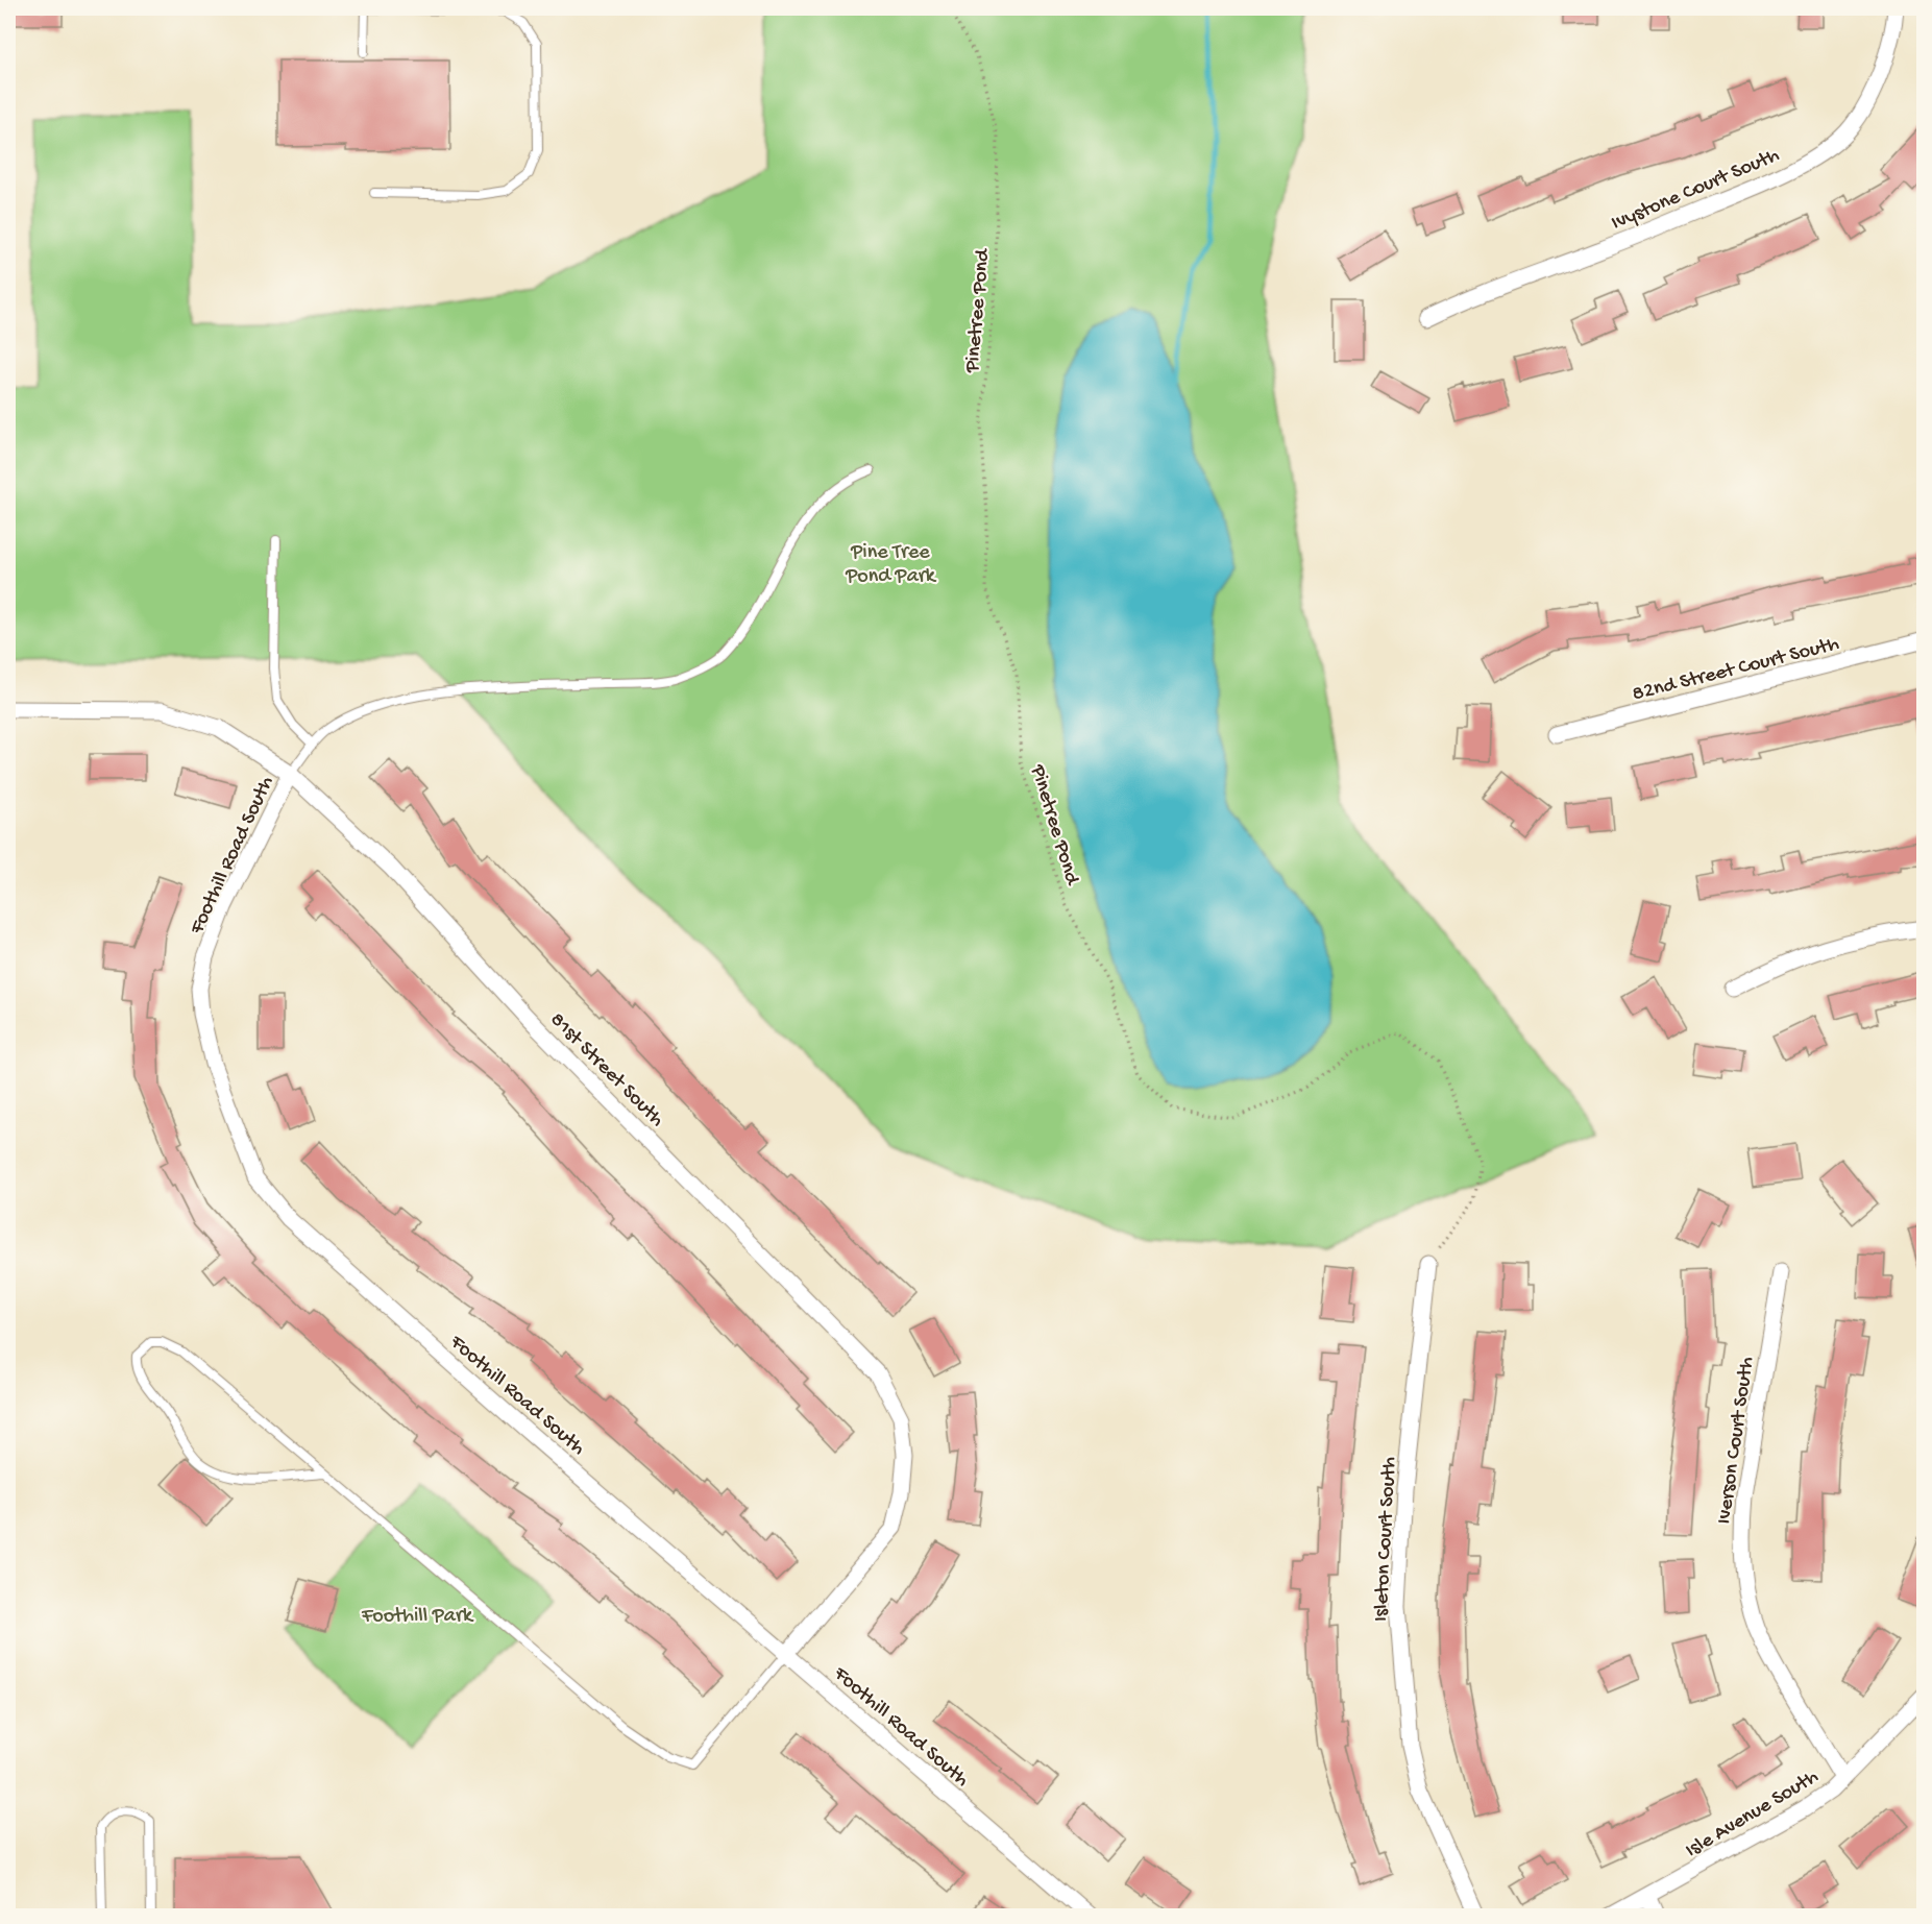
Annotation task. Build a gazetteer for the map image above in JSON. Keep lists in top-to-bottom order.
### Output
{
  "streets": {
    "street": [
      "Ivystone Court South",
      "82nd Street Court South",
      "Foothill Road South",
      "81st Street South",
      "Iverson Court South",
      "Isleton Court South",
      "Isle Avenue South"
    ],
    "path": ["Pinetree Pond"]
  },
  "crossings": [
    ["Pinetree Pond", "Isleton Court South"],
    ["Foothill Road South", "81st Street South"],
    ["Iverson Court South", "Isle Avenue South"]
  ],
  "parks": ["Pine Tree Pond Park", "Foothill Park"]
}
